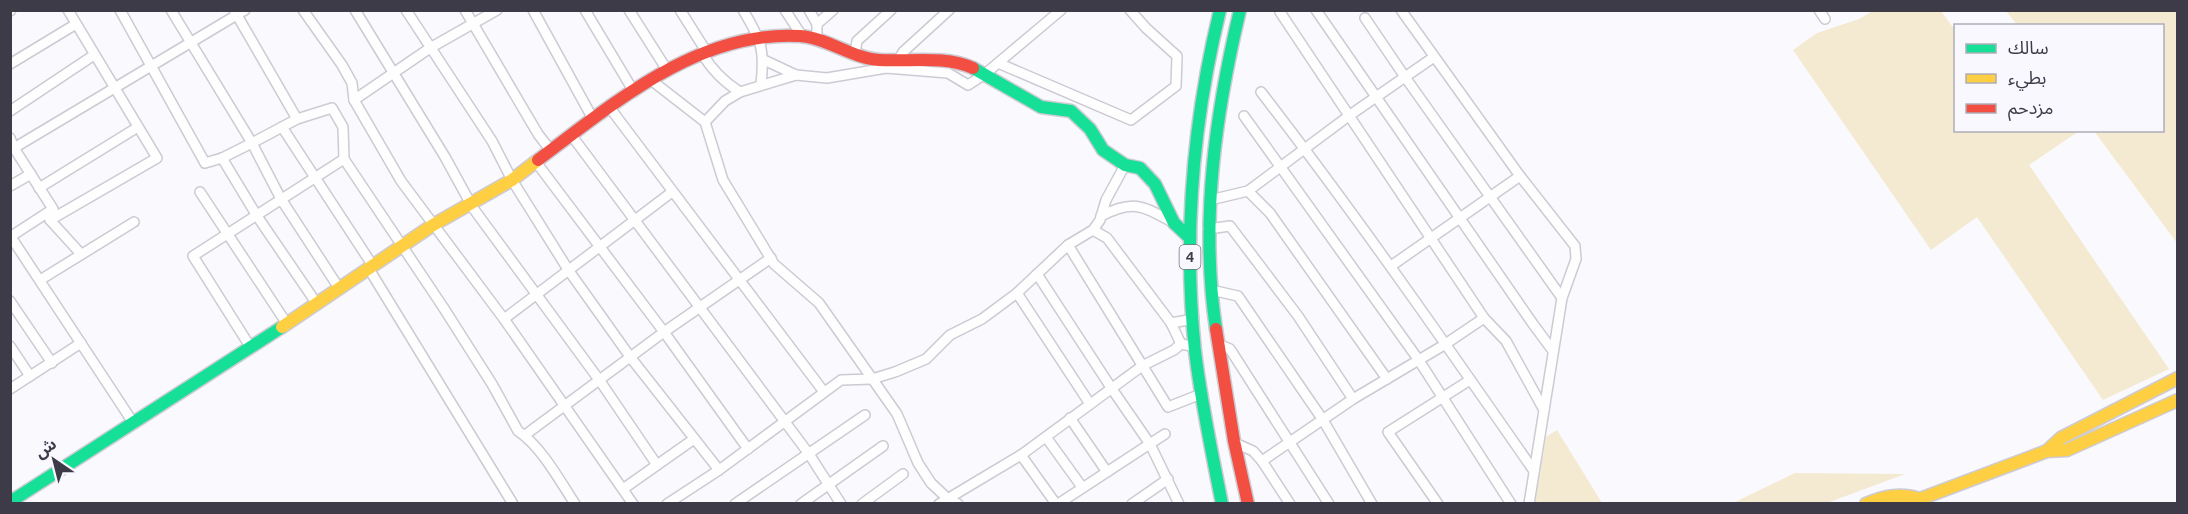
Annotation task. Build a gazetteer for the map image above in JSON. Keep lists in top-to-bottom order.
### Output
{
  "streets": {
    "main road": ["4"]
  },
  "legend": ["سالك", "بطيء", "مزدحم"],
  "north": "top left"
}
